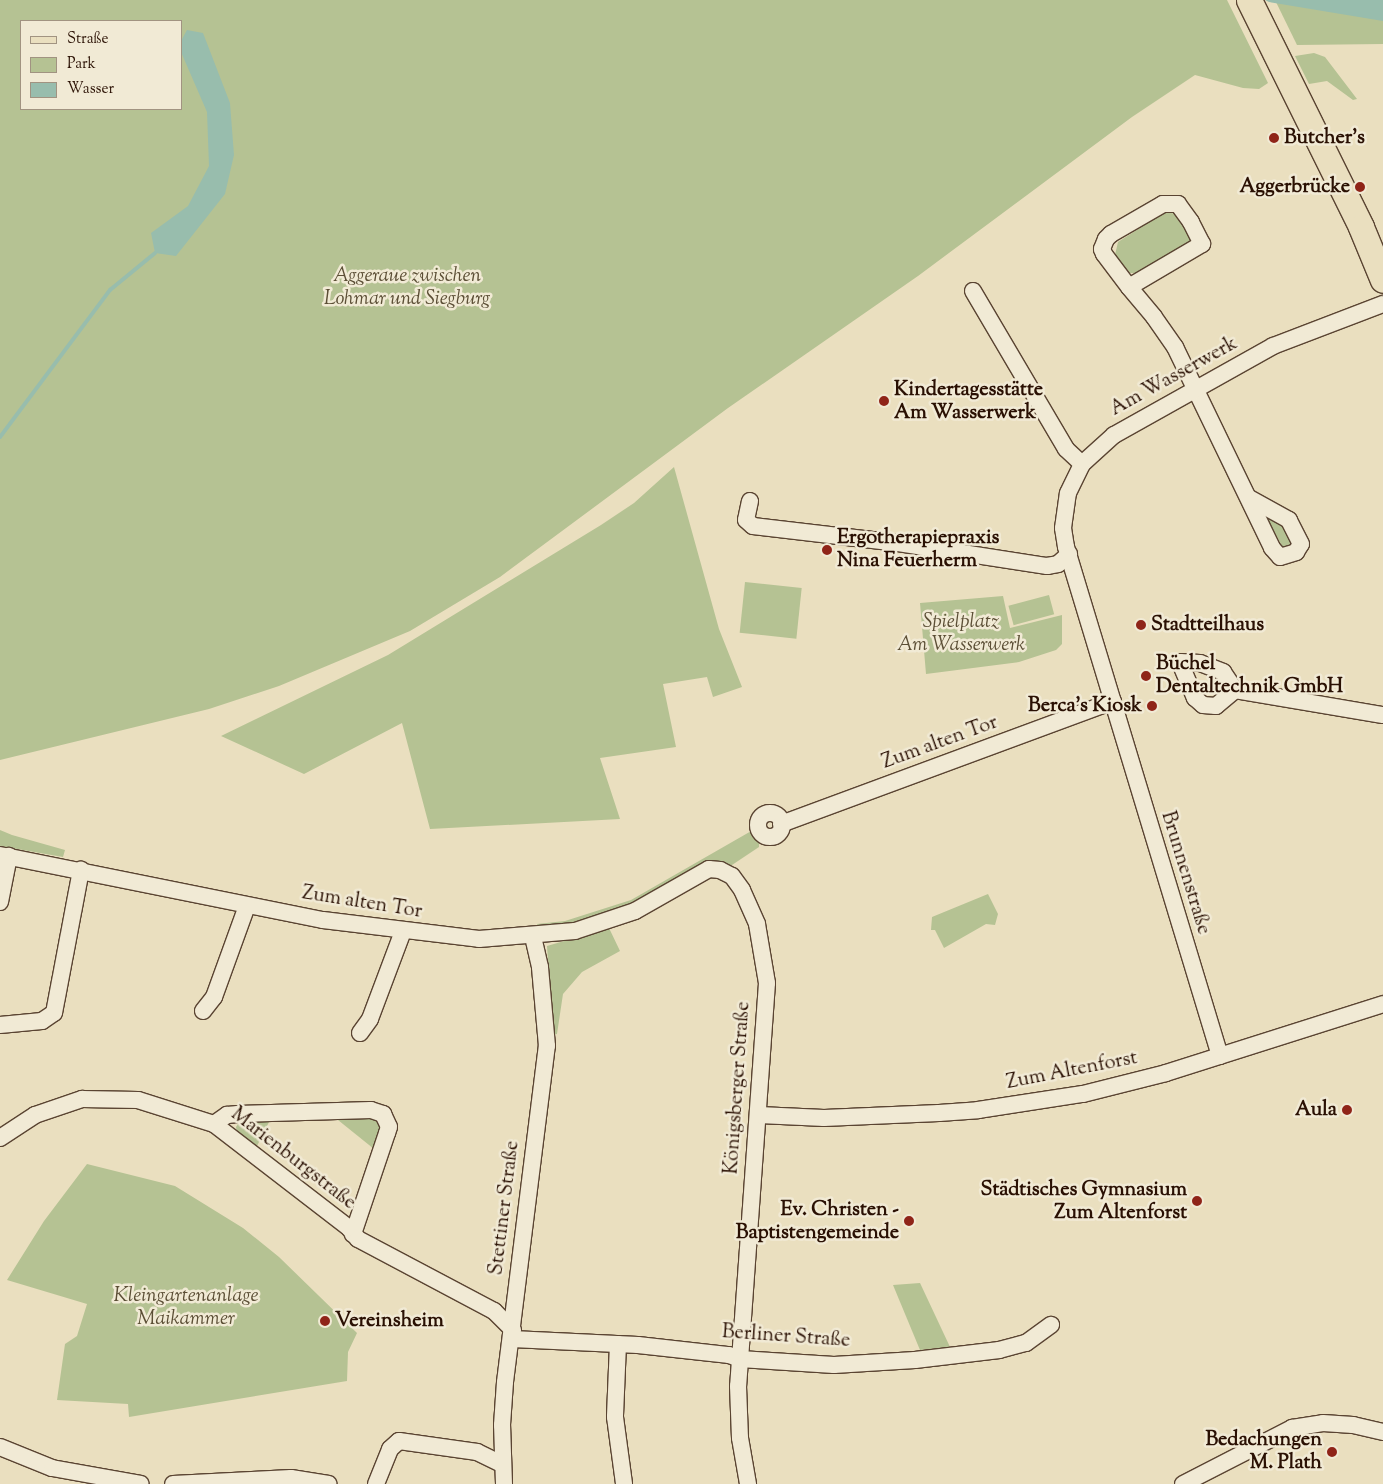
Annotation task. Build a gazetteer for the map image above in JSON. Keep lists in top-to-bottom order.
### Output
{
  "streets": {
    "street": [
      "Am Wasserwerk",
      "Zum alten Tor",
      "Brunnenstraße",
      "Zum Altenforst",
      "Königsberger Straße",
      "Marienburgstraße",
      "Stettiner Straße",
      "Berliner Straße"
    ]
  },
  "crossings": [
    ["Am Wasserwerk", "Zum alten Tor"],
    ["Am Wasserwerk", "Brunnenstraße"],
    ["Zum alten Tor", "Brunnenstraße"],
    ["Zum alten Tor", "Königsberger Straße"],
    ["Zum alten Tor", "Stettiner Straße"],
    ["Brunnenstraße", "Zum Altenforst"],
    ["Zum Altenforst", "Königsberger Straße"],
    ["Königsberger Straße", "Berliner Straße"],
    ["Marienburgstraße", "Stettiner Straße"],
    ["Marienburgstraße", "Berliner Straße"],
    ["Stettiner Straße", "Berliner Straße"]
  ],
  "parks": ["Aggeraue zwischen Lohmar und Siegburg", "Spielplatz Am Wasserwerk", "Kleingartenanlage Maikammer"],
  "places": [
    "Butcher's",
    "Aggerbrücke",
    "Kindertagesstätte Am Wasserwerk",
    "Ergotherapiepraxis Nina Feuerherm",
    "Stadtteilhaus",
    "Büchel Dentaltechnik GmbH",
    "Berca's Kiosk",
    "Aula",
    "Städtisches Gymnasium Zum Altenforst",
    "Ev. Christen - Baptistengemeinde",
    "Vereinsheim",
    "Bedachungen M. Plath"
  ],
  "legend": ["Straße", "Park", "Wasser"]
}
